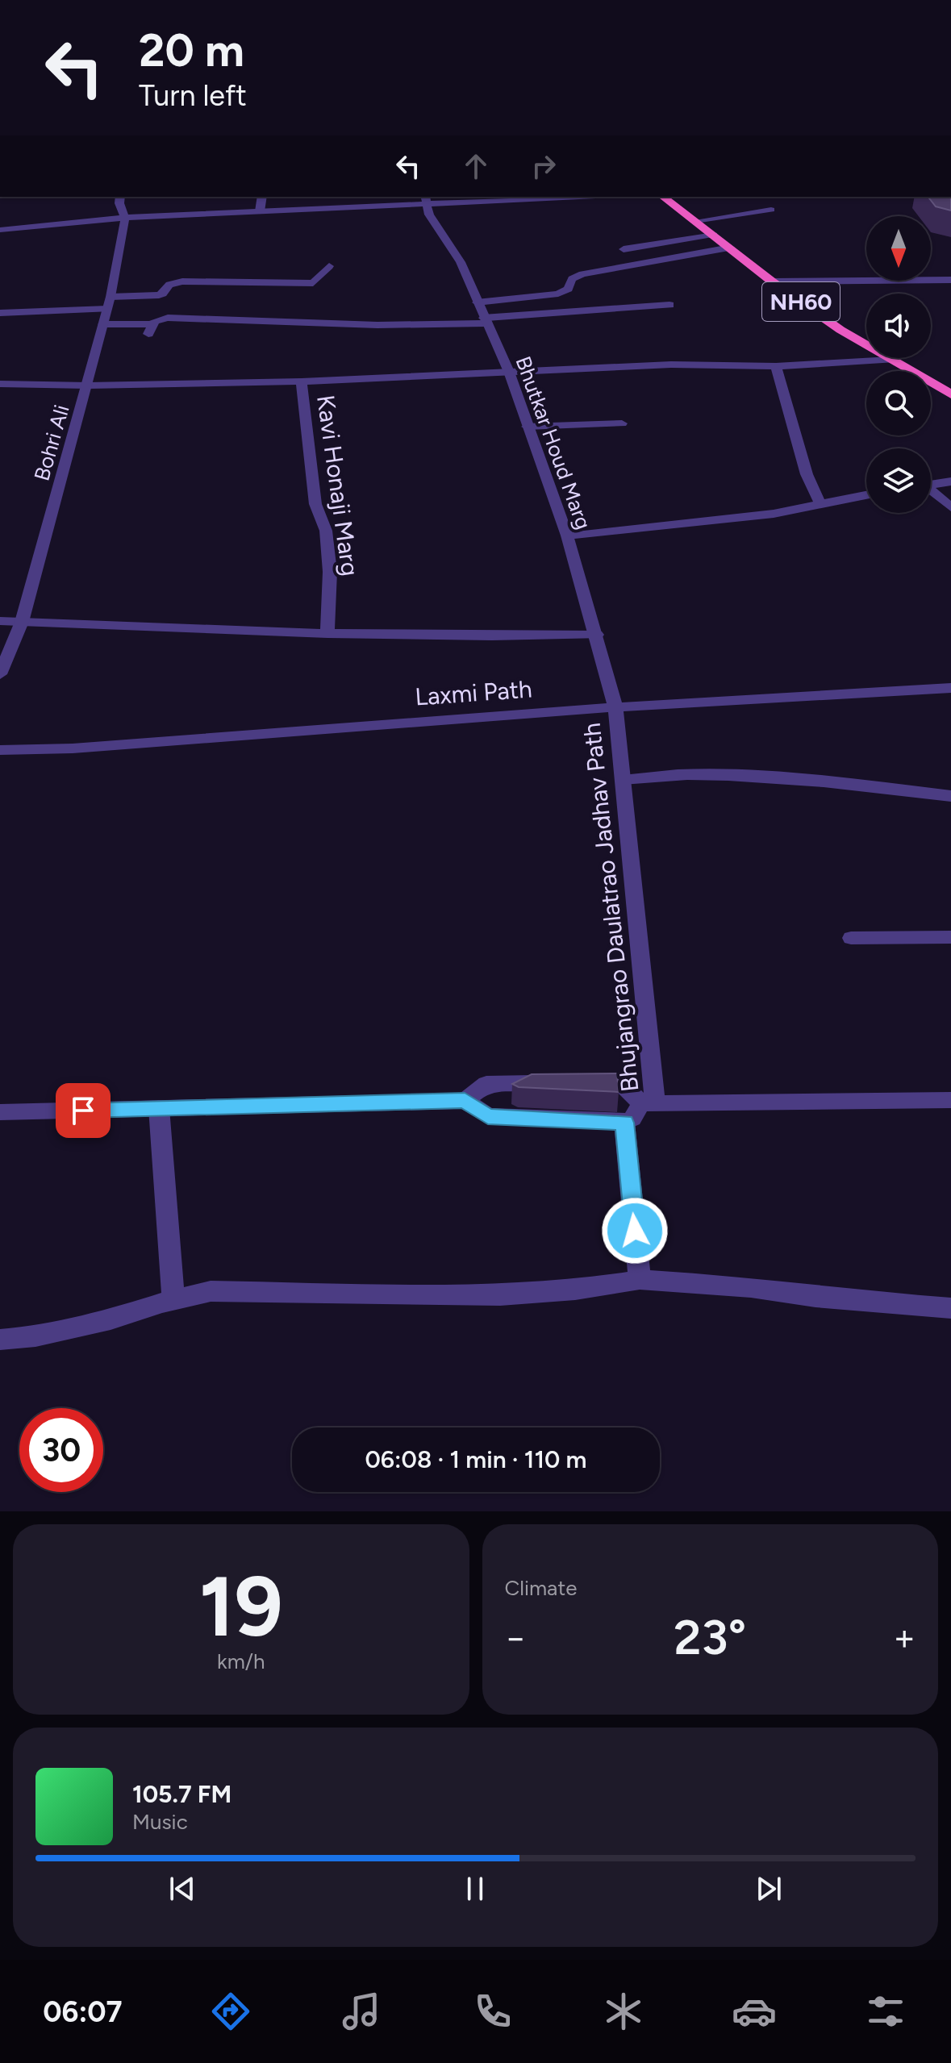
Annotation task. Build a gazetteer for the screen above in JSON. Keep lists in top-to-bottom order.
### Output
{
  "streets": {
    "highway": ["NH60"],
    "street": [
      "Bohri Ali",
      "Bhutkar Houd Marg",
      "Kavi Honaji Marg",
      "Laxmi Path",
      "Bhujangrao Daulatrao Jadhav Path"
    ]
  },
  "crossings": [
    ["Bhutkar Houd Marg", "Laxmi Path"],
    ["Bhutkar Houd Marg", "Bhujangrao Daulatrao Jadhav Path"],
    ["Laxmi Path", "Bhujangrao Daulatrao Jadhav Path"]
  ],
  "north": "bottom",
  "page": {
    "turn": ["20 m", "Turn left"],
    "limit": "30",
    "trip": "06:08 · 1 min · 110 m",
    "tile": [
      ["19", "km/h"],
      "Climate"
    ],
    "heat": ["−", "23°", "+"],
    "song": ["105.7 FM", "Music"],
    "tabs": "06:07"
  }
}
